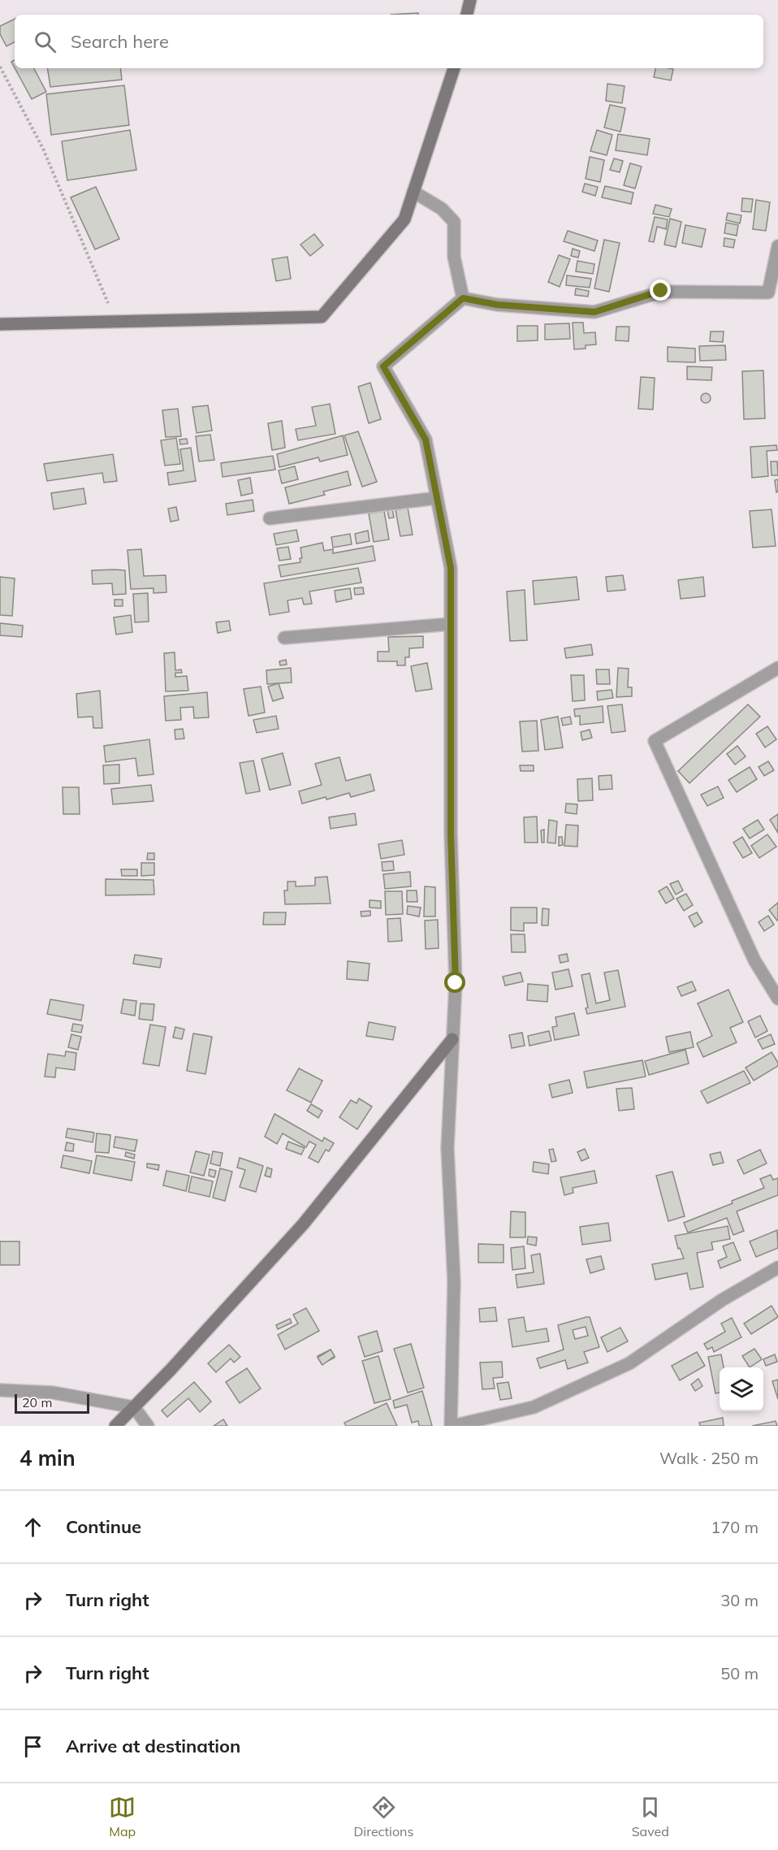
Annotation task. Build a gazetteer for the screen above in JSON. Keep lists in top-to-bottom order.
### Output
{
  "scale_bar": "20 m",
  "page": {
    "search": "Search here",
    "scale": "20 m",
    "heading": ["4 min", "Walk · 250 m"],
    "list": [
      ["Continue", "170 m"],
      ["Turn right", "30 m"],
      ["Turn right", "50 m"],
      "Arrive at destination"
    ],
    "nav": ["Map", "Directions", "Saved"]
  }
}
